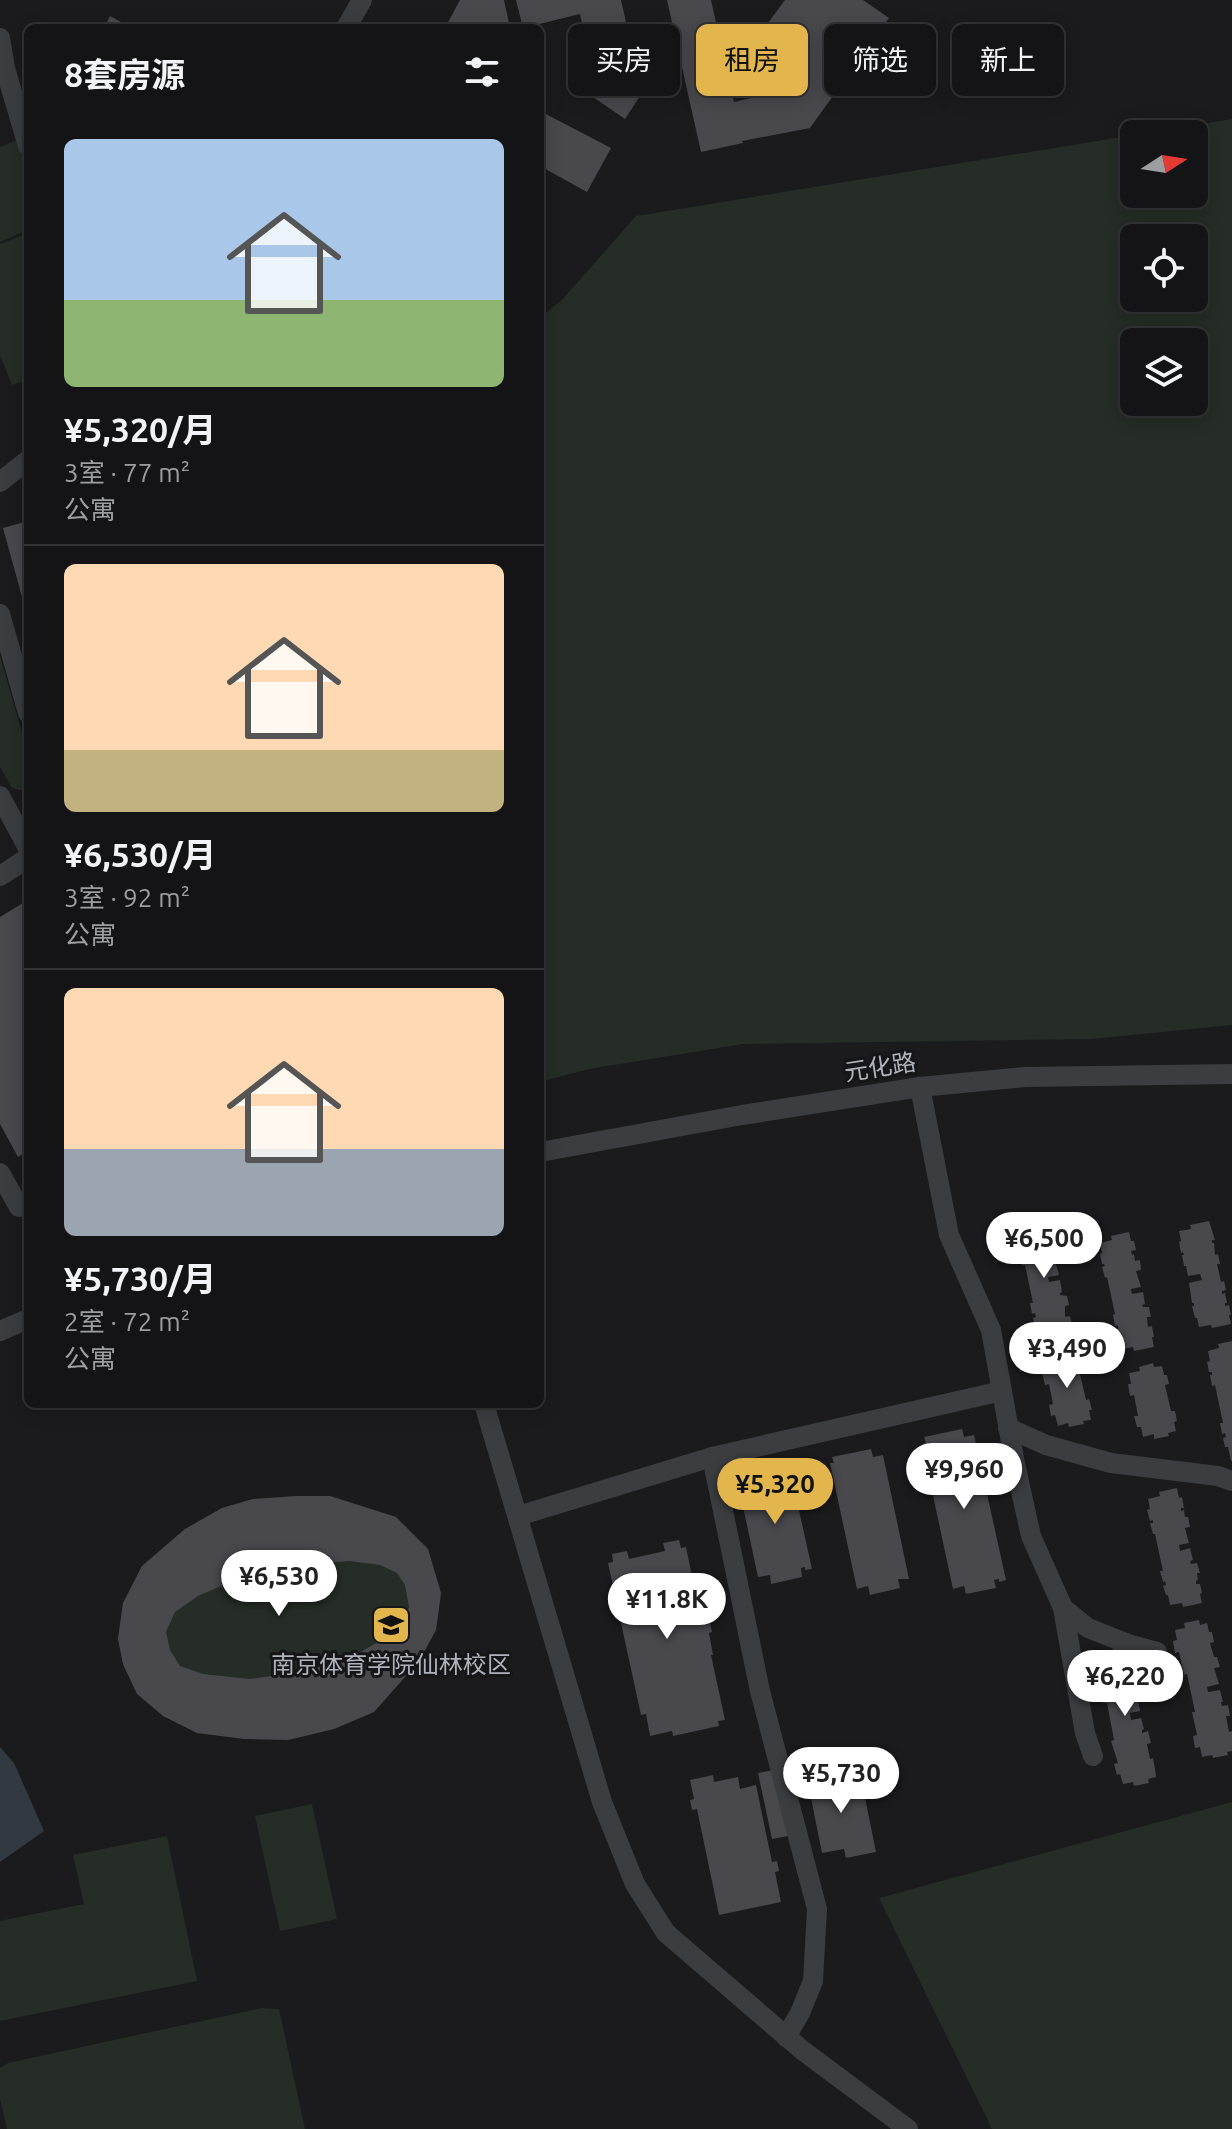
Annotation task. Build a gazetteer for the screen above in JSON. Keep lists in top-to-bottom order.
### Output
{
  "streets": {
    "street": ["元化路"]
  },
  "places": {
    "school or university": ["南京体育学院仙林校区"]
  },
  "north": "right",
  "page": {
    "chip": [
      "买房",
      "租房",
      "筛选",
      "新上"
    ],
    "heading": "8套房源",
    "list": [
      {
        "name": "¥5,320/月",
        "note": "3室 · 77 m² · 公寓"
      },
      {
        "name": "¥6,530/月",
        "note": "3室 · 92 m² · 公寓"
      },
      {
        "name": "¥5,730/月",
        "note": "2室 · 72 m² · 公寓"
      }
    ],
    "price": [
      "¥6,500",
      "¥3,490",
      "¥9,960",
      "¥5,320",
      "¥6,530",
      "¥11.8K",
      "¥6,220",
      "¥5,730"
    ]
  }
}
